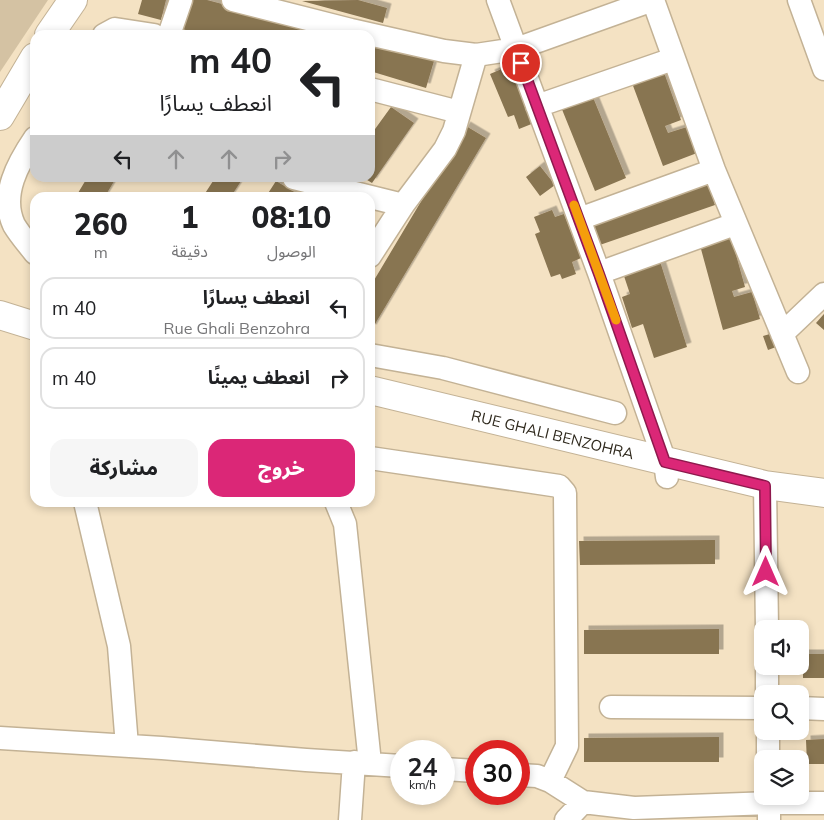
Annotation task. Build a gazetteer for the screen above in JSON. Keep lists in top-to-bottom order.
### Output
{
  "streets": {
    "main road": ["RUE GHALI BENZOHRA"]
  },
  "page": {
    "turn": ["40 m", "انعطف يسارًا"],
    "eta": [
      "08:10",
      "الوصول",
      "1",
      "دقيقة",
      "260",
      "m"
    ],
    "list": [
      {
        "name": "انعطف يسارًا",
        "note": "Rue Ghali Benzohra",
        "value": "40 m"
      },
      {
        "name": "انعطف يمينًا",
        "value": "40 m"
      }
    ],
    "buttons": ["خروج", "مشاركة"],
    "speed": "24 km/h",
    "limit": "30"
  }
}
